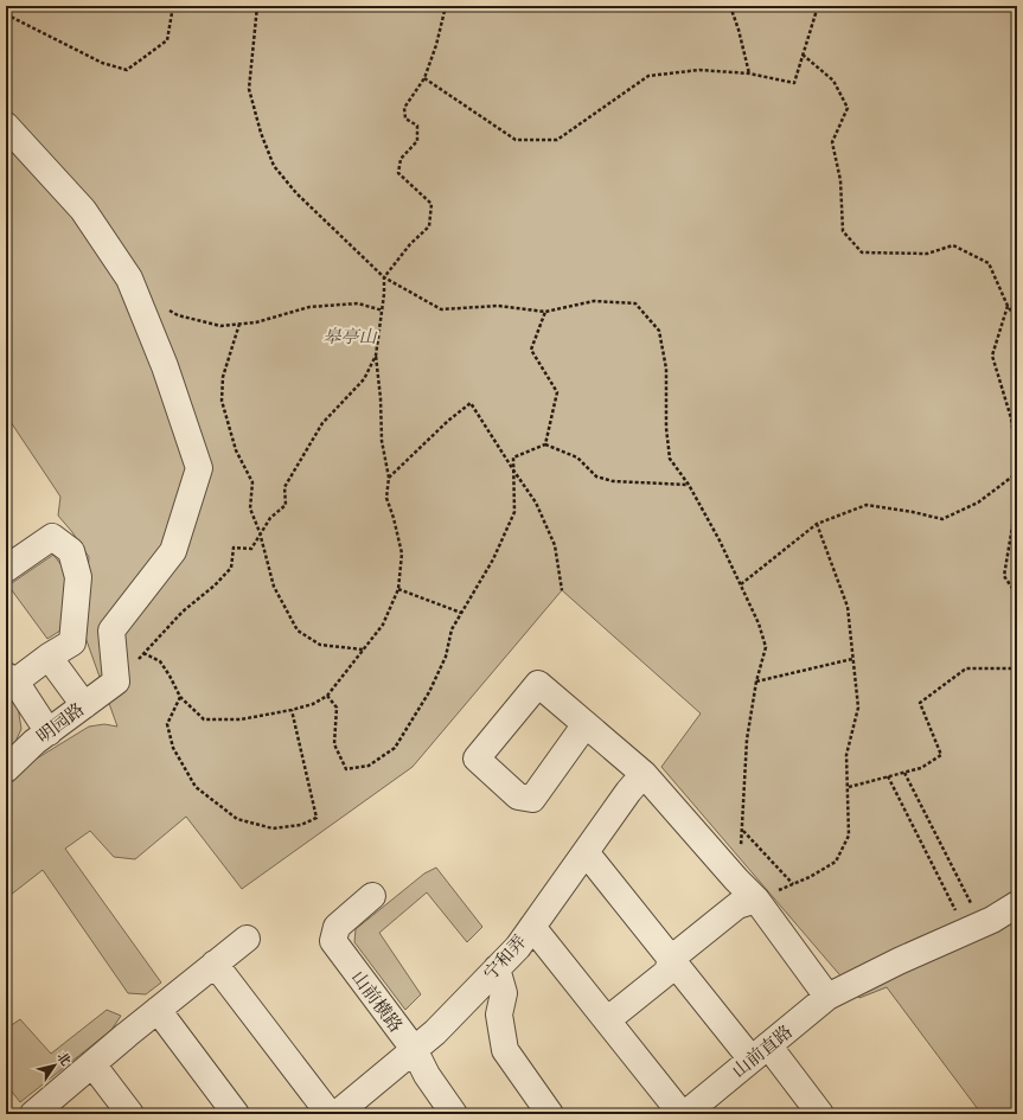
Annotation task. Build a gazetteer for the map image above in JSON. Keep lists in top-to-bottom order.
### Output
{
  "streets": {
    "street": [
      "明园路",
      "宁和弄",
      "山前横路",
      "山前直路"
    ]
  },
  "crossings": [
    ["宁和弄", "山前横路"]
  ],
  "parks": ["皋亭山"],
  "north": "top right"
}
